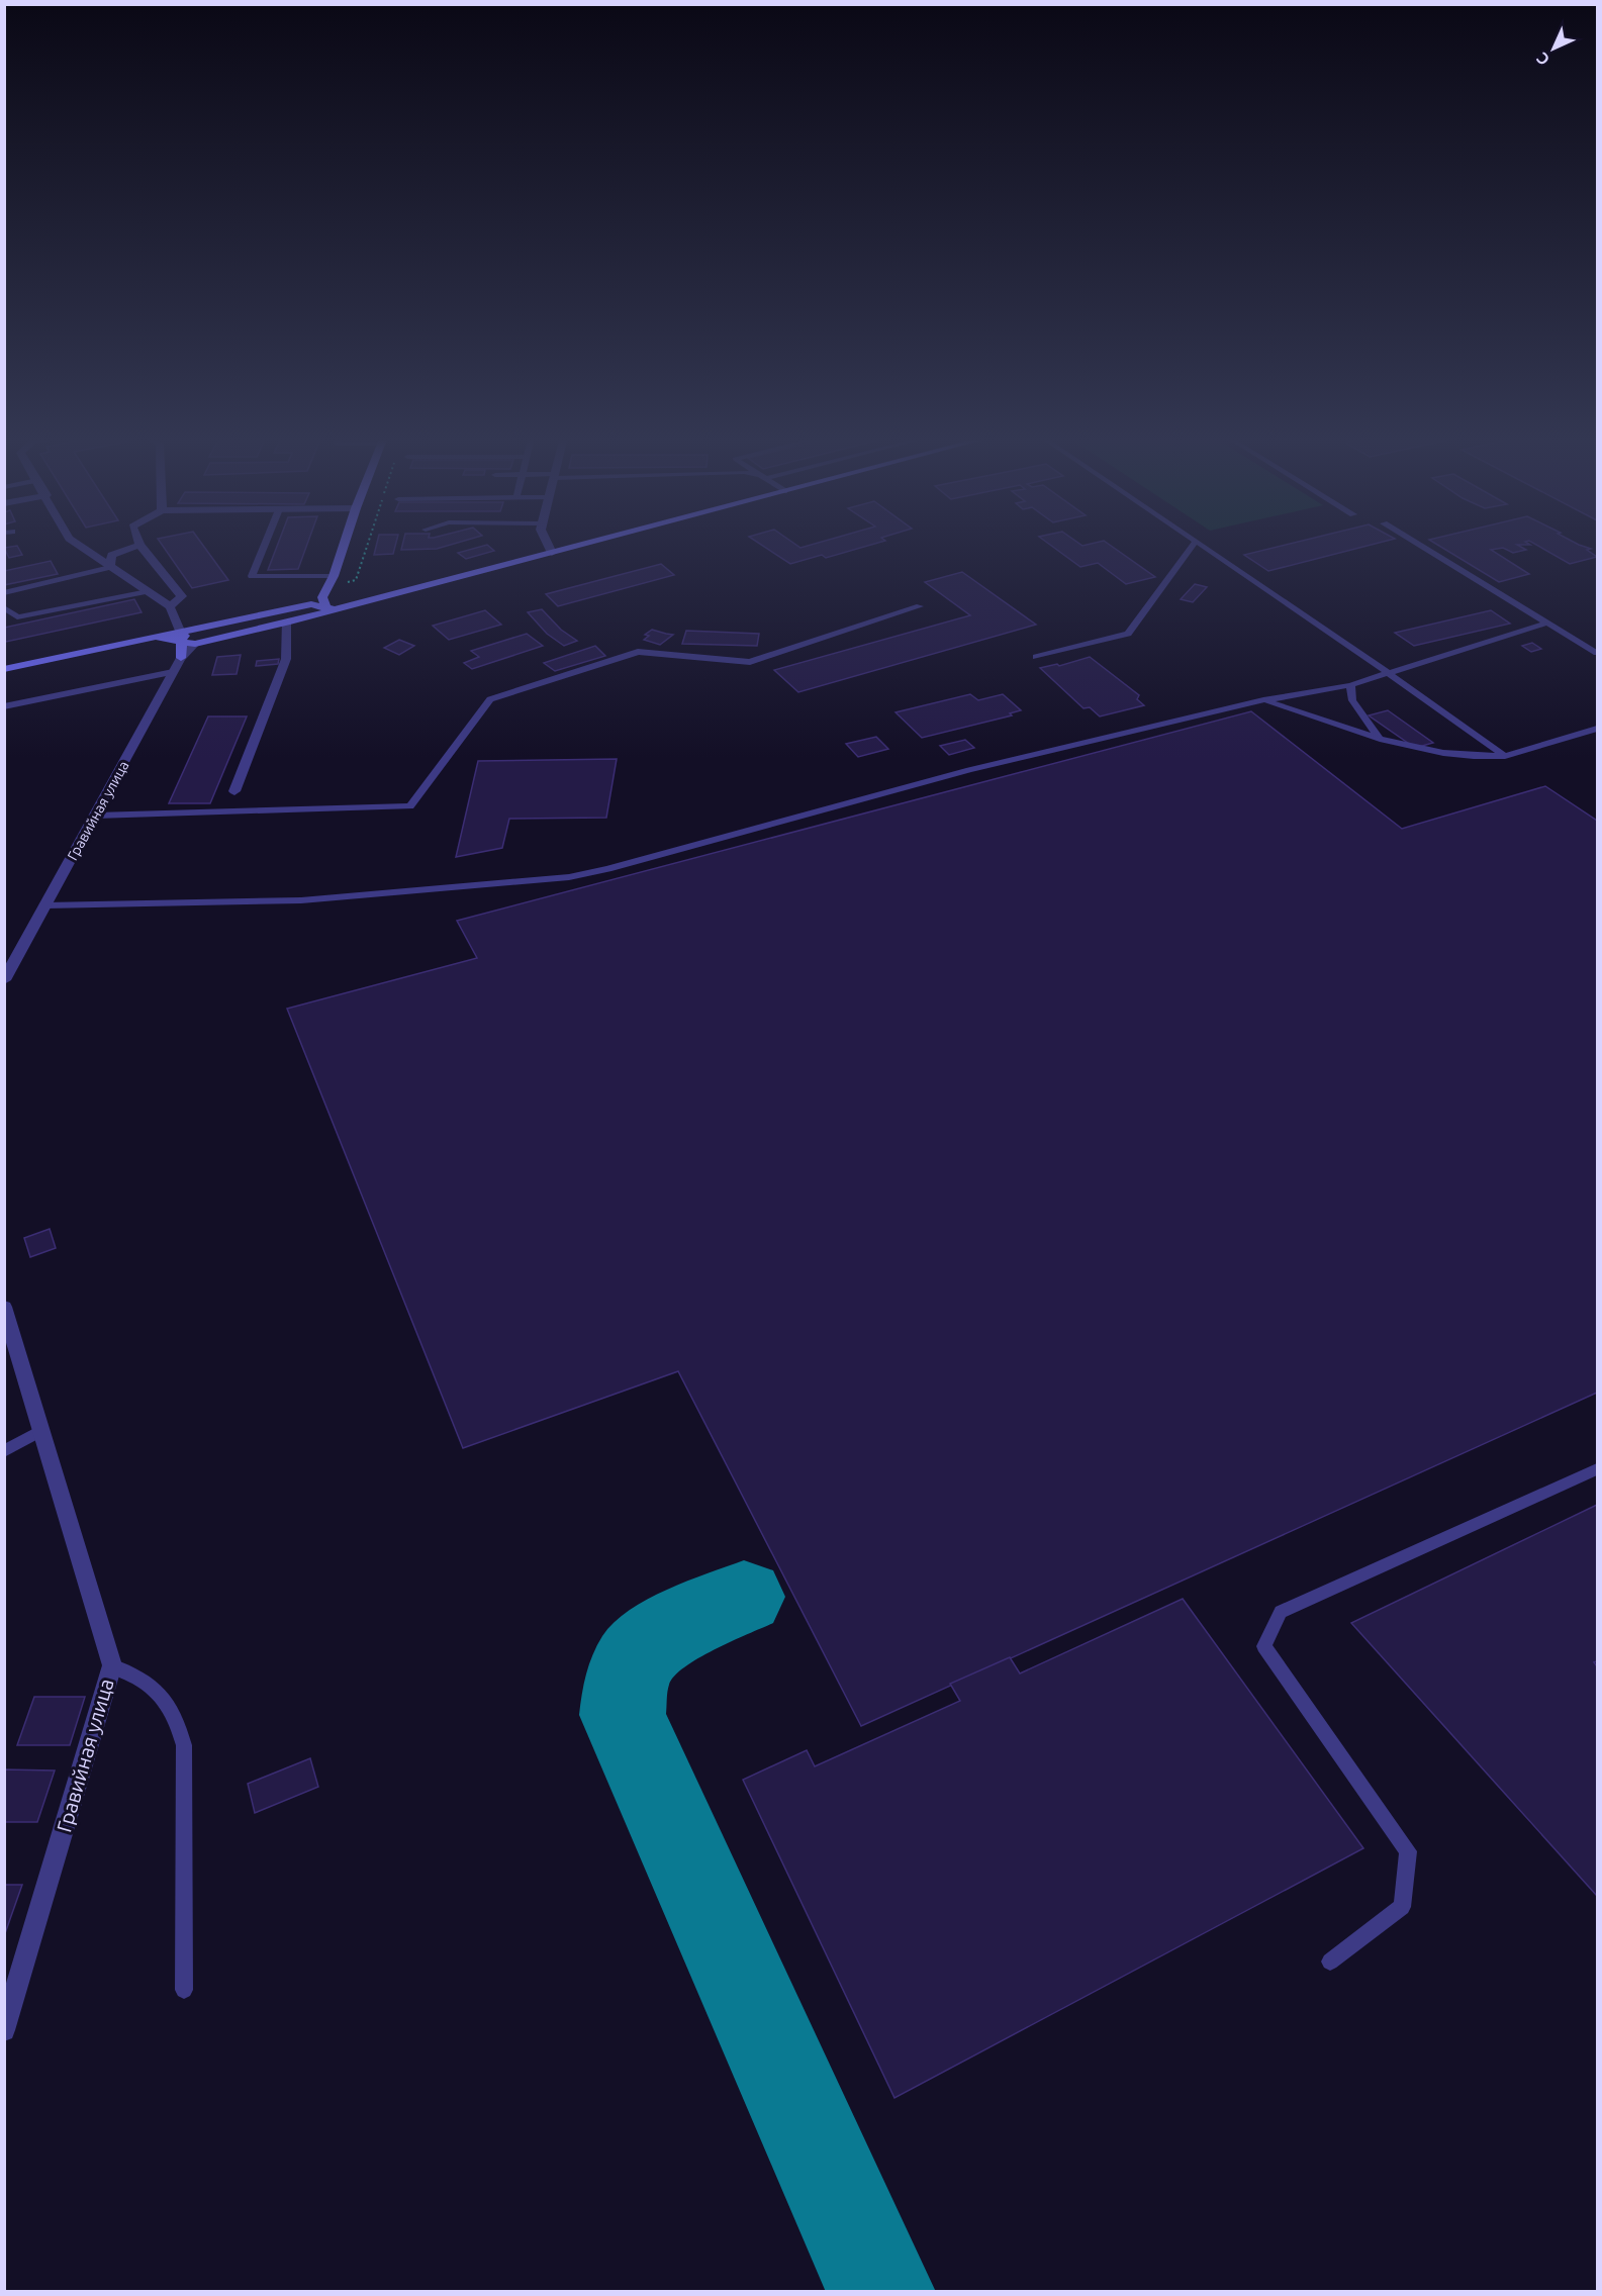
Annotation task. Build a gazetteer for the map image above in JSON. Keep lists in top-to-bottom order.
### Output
{
  "streets": {
    "street": ["Гравийная улица"]
  },
  "north": "bottom left"
}
